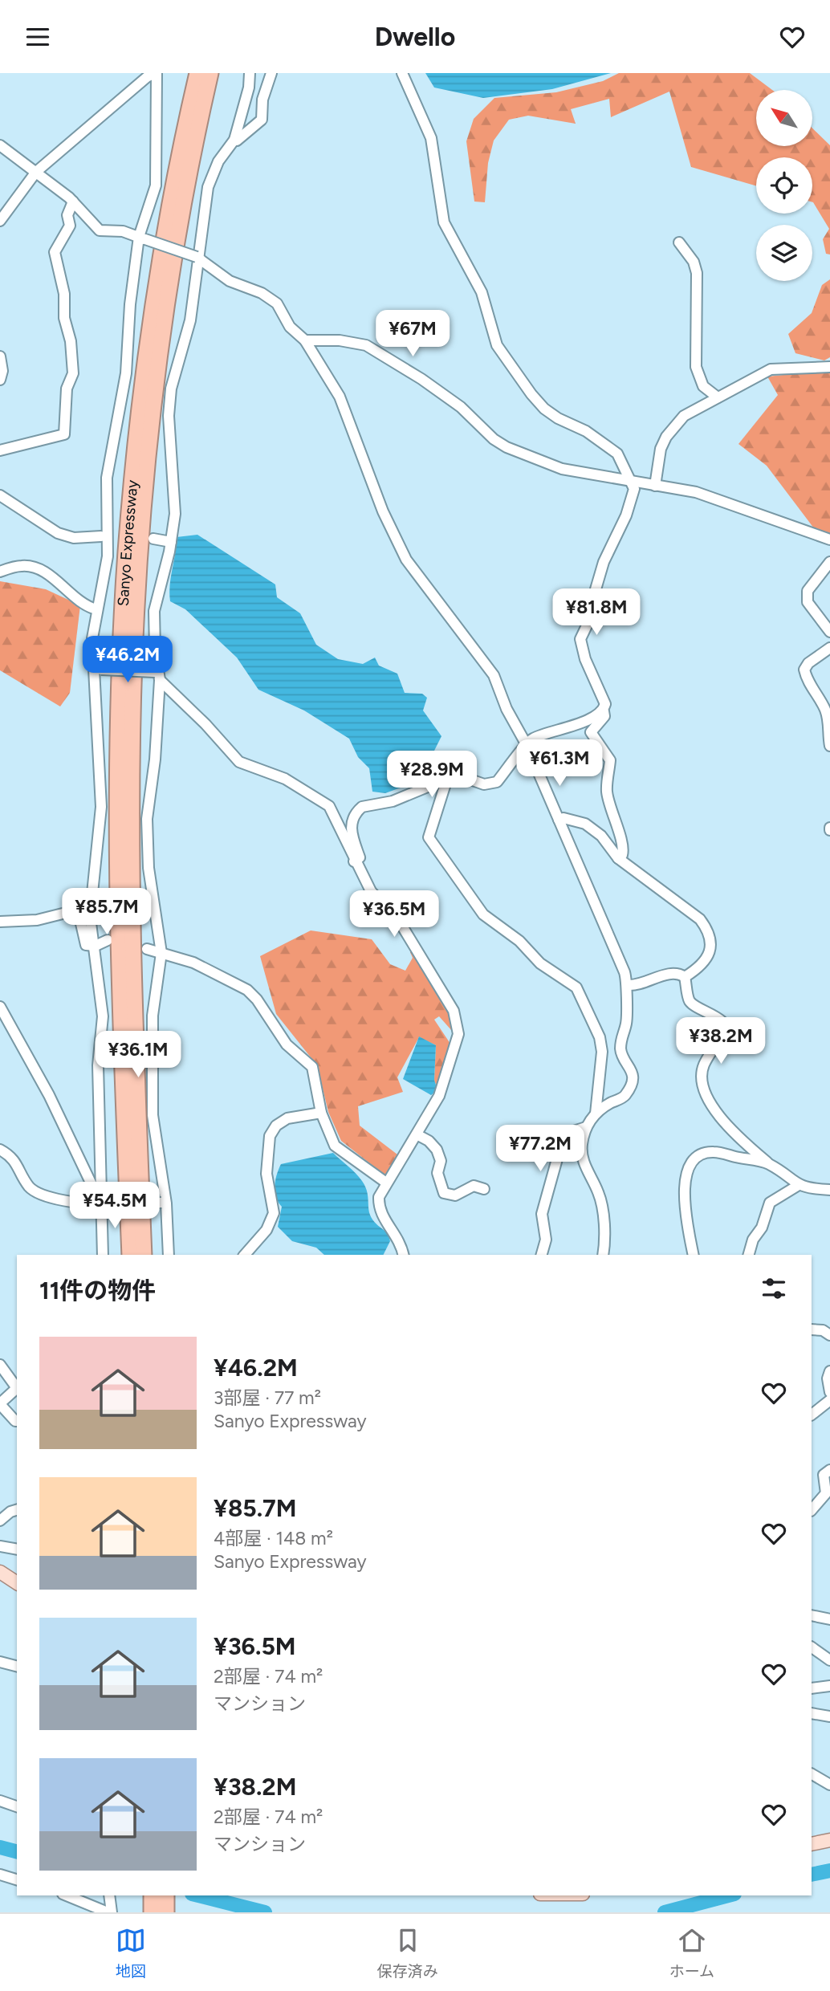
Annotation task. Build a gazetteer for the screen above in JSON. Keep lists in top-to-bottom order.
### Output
{
  "streets": {
    "highway": ["Sanyo Expressway"]
  },
  "north": "top left",
  "page": {
    "header": "Dwello",
    "price": [
      "¥67M",
      "¥81.8M",
      "¥46.2M",
      "¥61.3M",
      "¥28.9M",
      "¥85.7M",
      "¥36.5M",
      "¥38.2M",
      "¥36.1M",
      "¥77.2M",
      "¥54.5M"
    ],
    "heading": "11件の物件",
    "list": [
      {
        "name": "¥46.2M",
        "note": "3部屋 · 77 m² · Sanyo Expressway"
      },
      {
        "name": "¥85.7M",
        "note": "4部屋 · 148 m² · Sanyo Expressway"
      },
      {
        "name": "¥36.5M",
        "note": "2部屋 · 74 m² · マンション"
      },
      {
        "name": "¥38.2M",
        "note": "2部屋 · 74 m² · マンション"
      }
    ],
    "tabs": ["地図", "保存済み", "ホーム"]
  }
}
